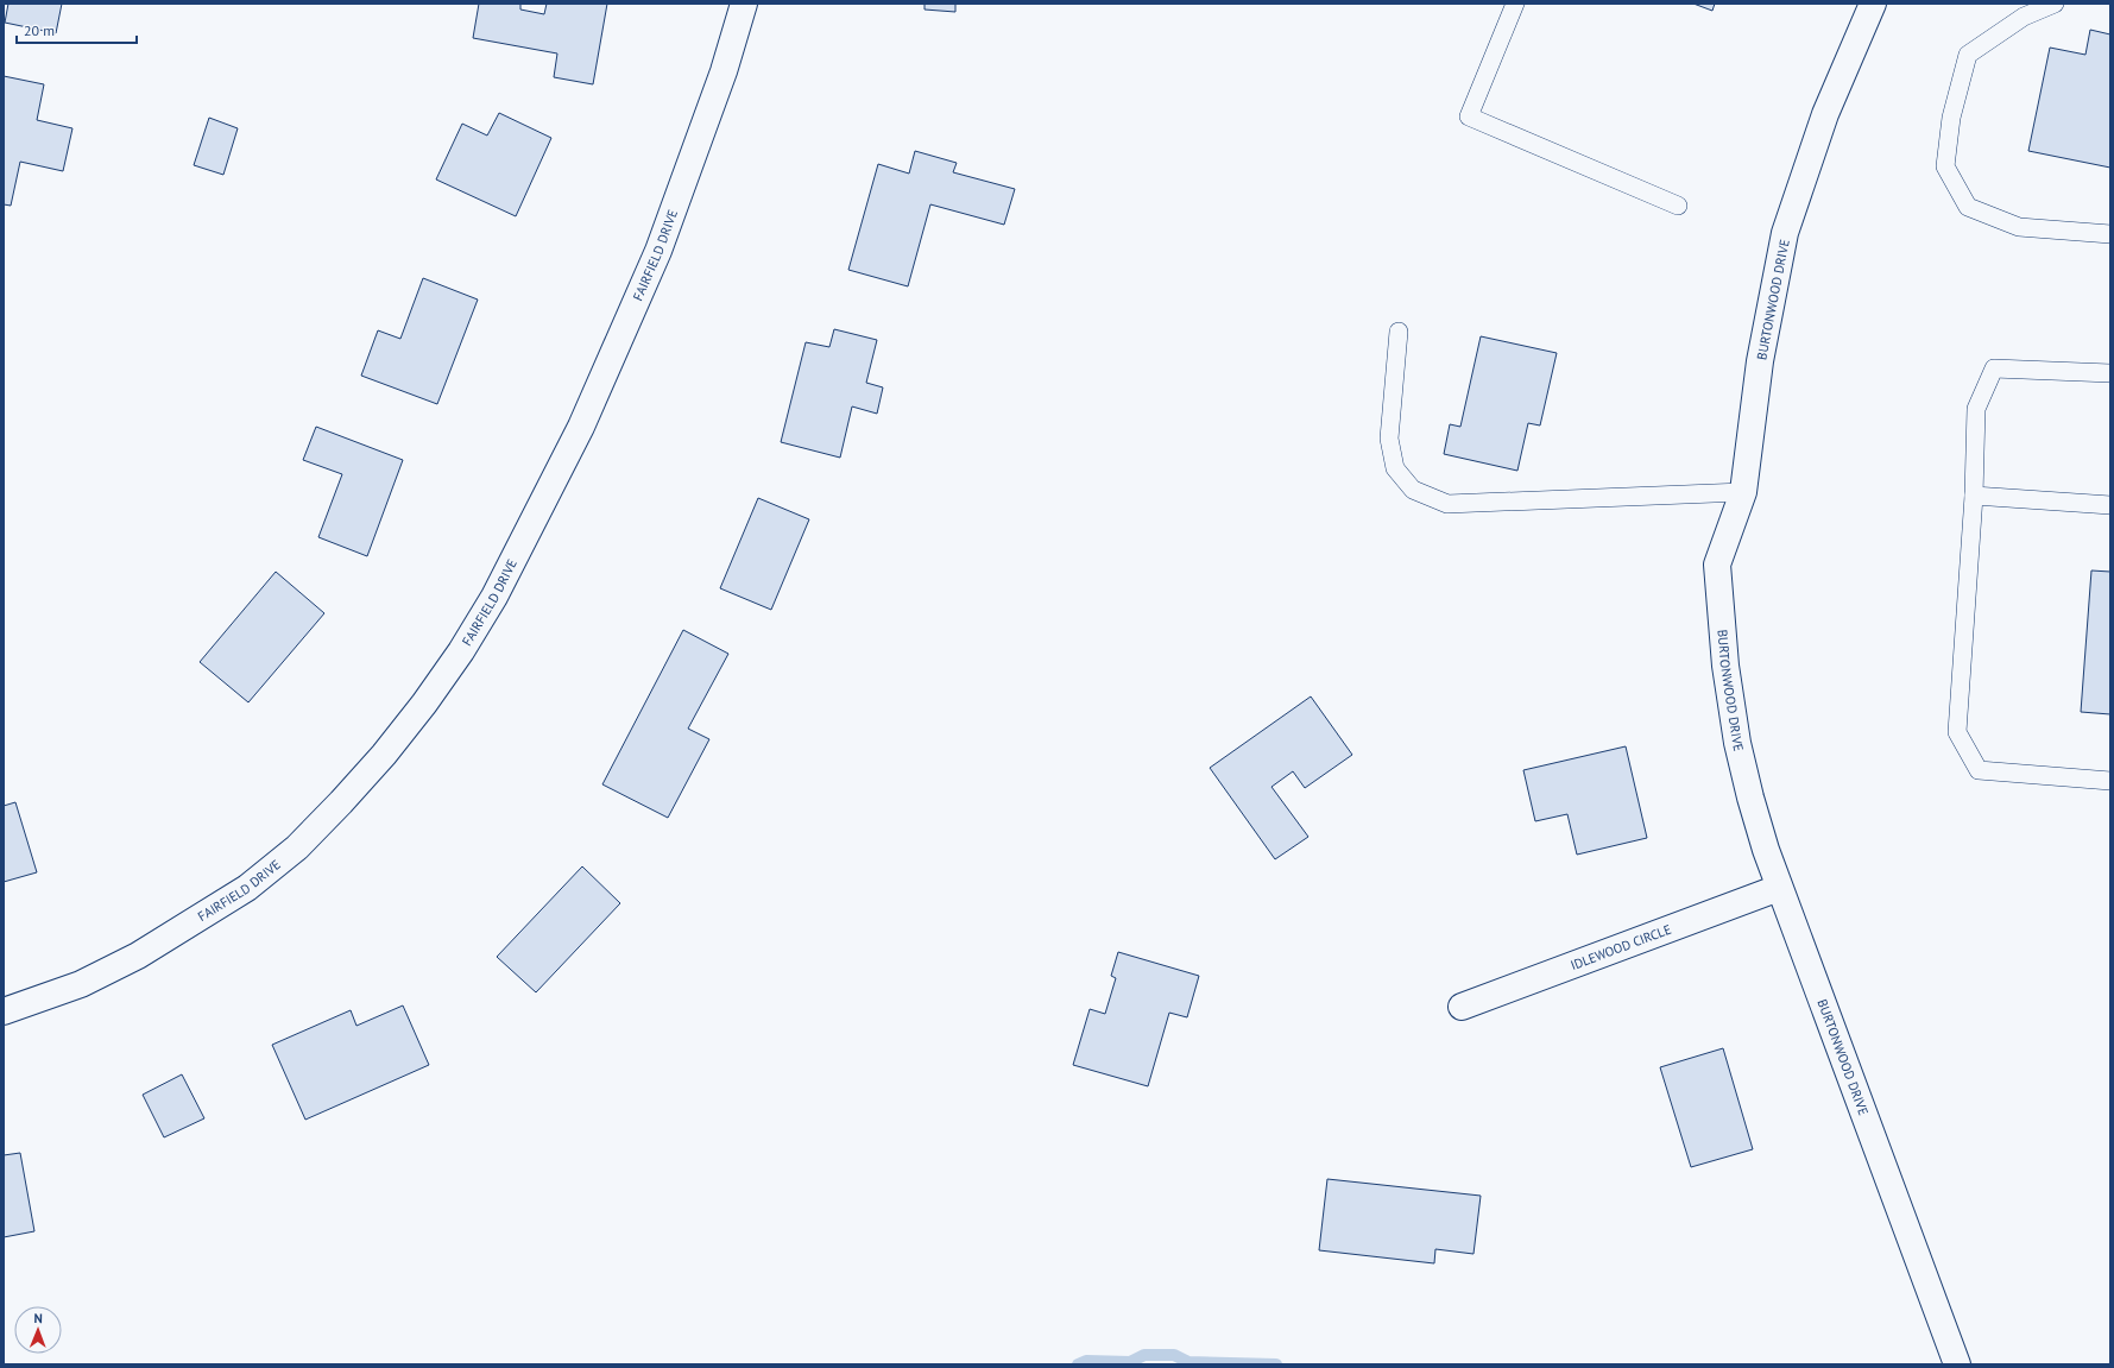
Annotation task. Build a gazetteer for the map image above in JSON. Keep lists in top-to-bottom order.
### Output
{
  "streets": {
    "street": ["FAIRFIELD DRIVE", "BURTONWOOD DRIVE", "IDLEWOOD CIRCLE"]
  },
  "crossings": [
    ["BURTONWOOD DRIVE", "IDLEWOOD CIRCLE"]
  ],
  "scale_bar": "20 m",
  "north": "top"
}
